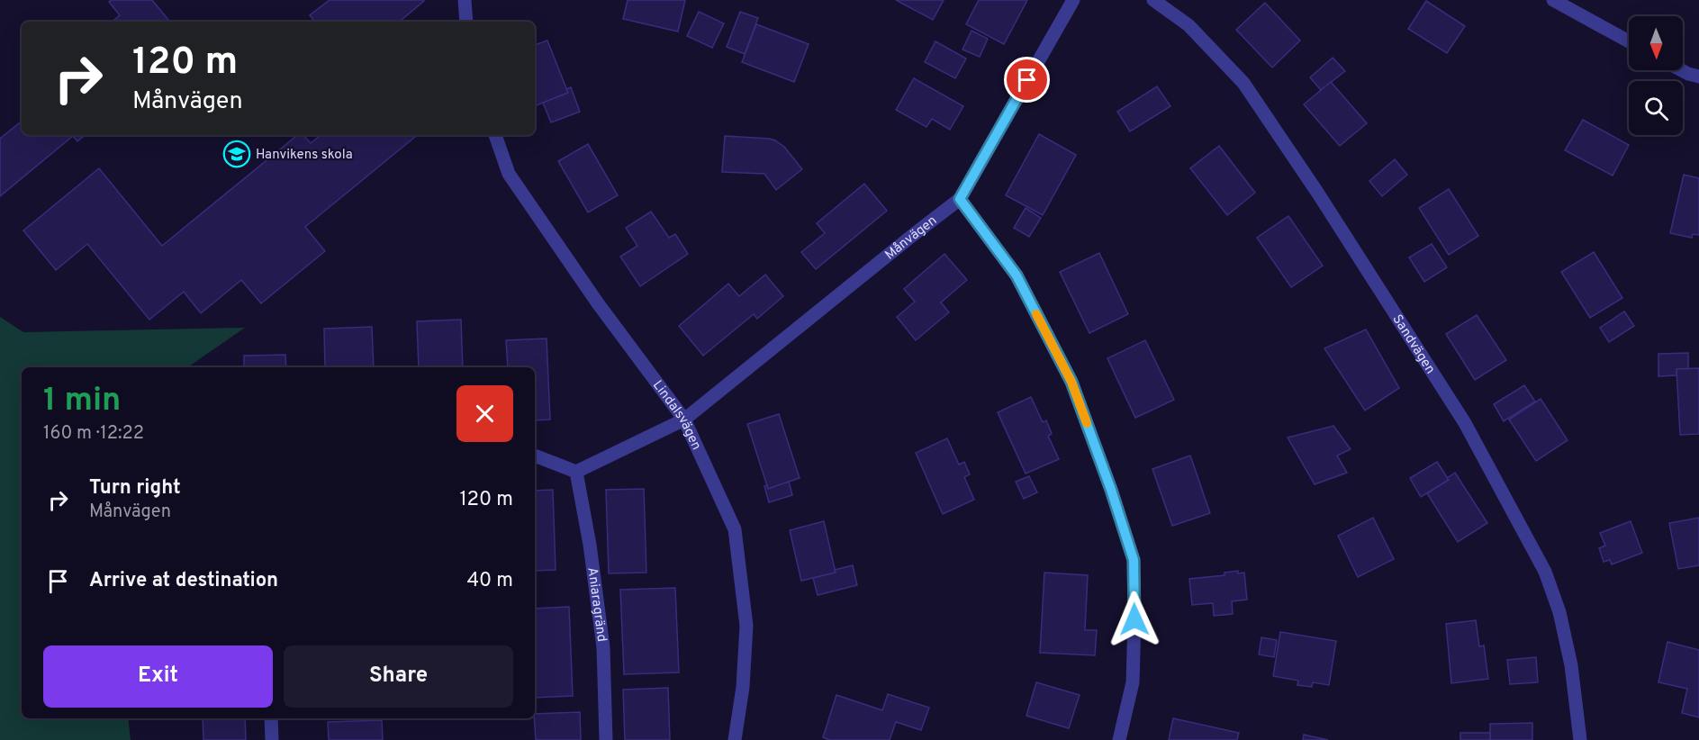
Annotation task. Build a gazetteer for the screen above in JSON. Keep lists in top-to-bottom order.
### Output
{
  "streets": {
    "street": [
      "Månvägen",
      "Sandvägen",
      "Lindalsvägen",
      "Aniaragränd"
    ]
  },
  "crossings": [
    ["Månvägen", "Lindalsvägen"]
  ],
  "places": {
    "school or university": ["Hanvikens skola"]
  },
  "north": "bottom",
  "page": {
    "turn": ["120 m", "Månvägen"],
    "heading": ["1 min", "160 m · 12:22"],
    "list": [
      {
        "name": "Turn right",
        "note": "Månvägen",
        "value": "120 m"
      },
      {
        "name": "Arrive at destination",
        "value": "40 m"
      }
    ],
    "buttons": ["Exit", "Share"]
  }
}
